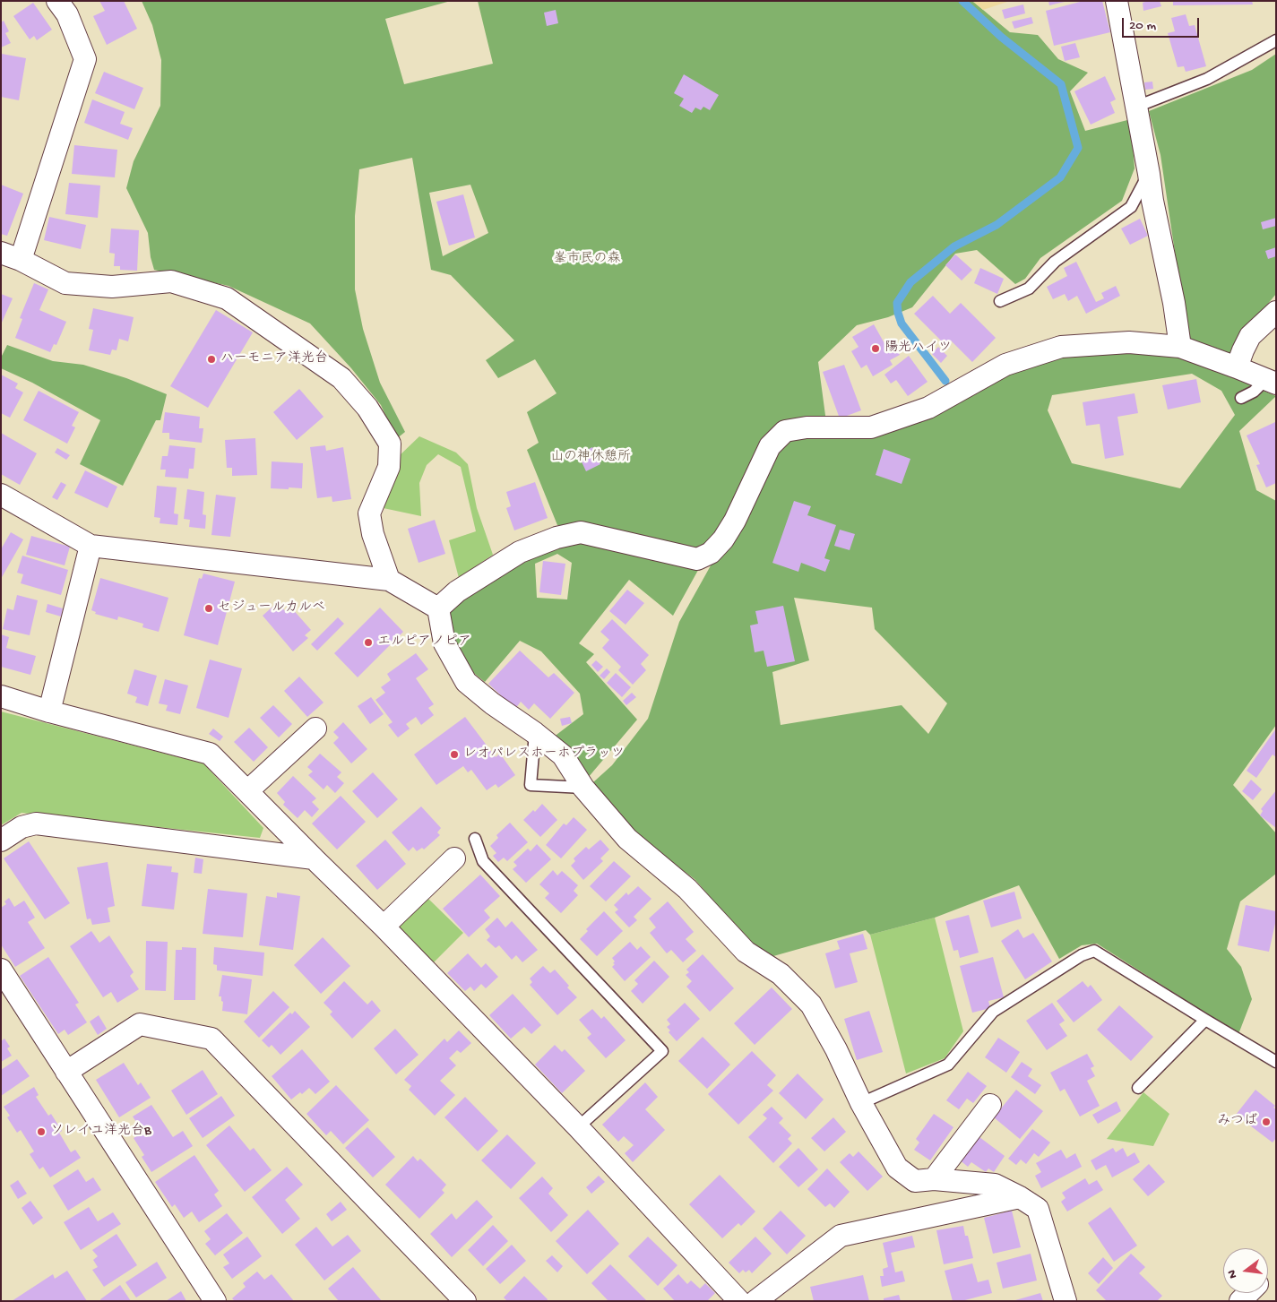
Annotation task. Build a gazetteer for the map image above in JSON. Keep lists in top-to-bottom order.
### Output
{
  "parks": ["峯市民の森", "山の神休憩所"],
  "places": [
    "陽光ハイツ",
    "ハーモニア洋光台",
    "セジュールカルベ",
    "エルピアノピア",
    "レオパレスホーホプラッツ",
    "みつば",
    "ソレイユ洋光台B"
  ],
  "scale_bar": "20 m",
  "north": "left"
}
